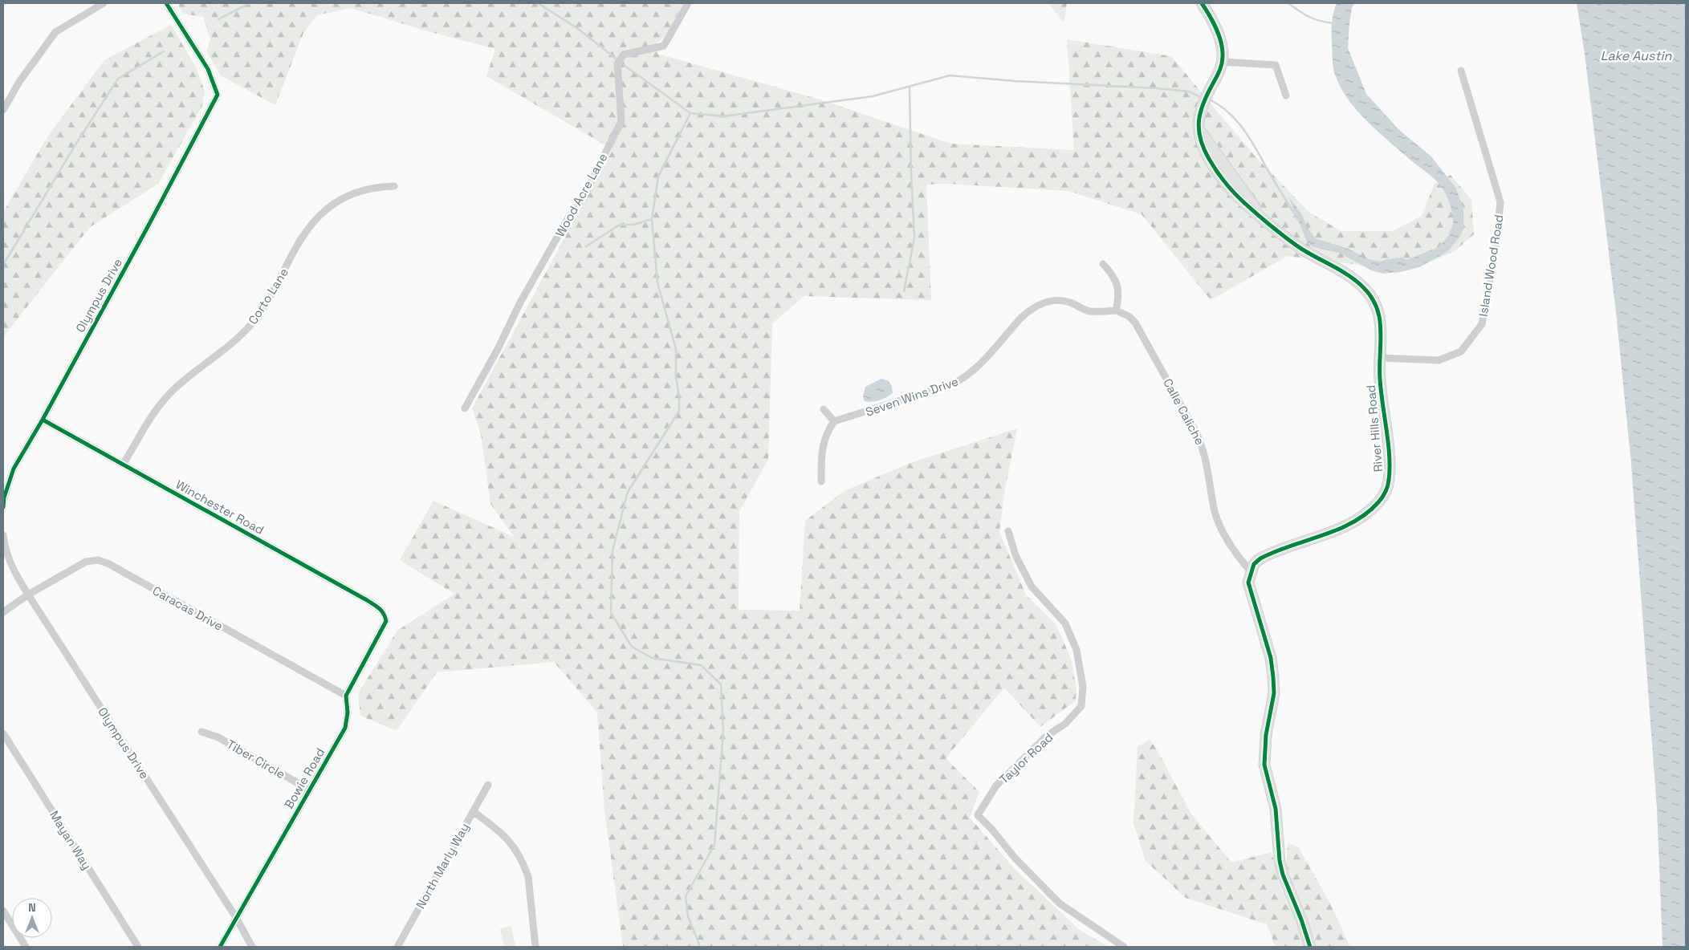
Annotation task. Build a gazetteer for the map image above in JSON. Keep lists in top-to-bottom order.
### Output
{
  "streets": {
    "street": [
      "Wood Acre Lane",
      "Island Wood Road",
      "Olympus Drive",
      "Corto Lane",
      "Seven Wins Drive",
      "Calle Caliche",
      "River Hills Road",
      "Winchester Road",
      "Caracas Drive",
      "Taylor Road",
      "Tiber Circle",
      "Bowie Road",
      "Mayan Way",
      "North Marly Way"
    ]
  },
  "crossings": [
    ["Island Wood Road", "River Hills Road"],
    ["Olympus Drive", "Winchester Road"],
    ["Olympus Drive", "Caracas Drive"],
    ["Olympus Drive", "Bowie Road"],
    ["Corto Lane", "Winchester Road"],
    ["Seven Wins Drive", "Calle Caliche"],
    ["Calle Caliche", "River Hills Road"],
    ["Winchester Road", "Caracas Drive"],
    ["Winchester Road", "Bowie Road"],
    ["Caracas Drive", "Bowie Road"],
    ["Tiber Circle", "Bowie Road"]
  ],
  "water": ["Lake Austin"],
  "north": "top"
}
